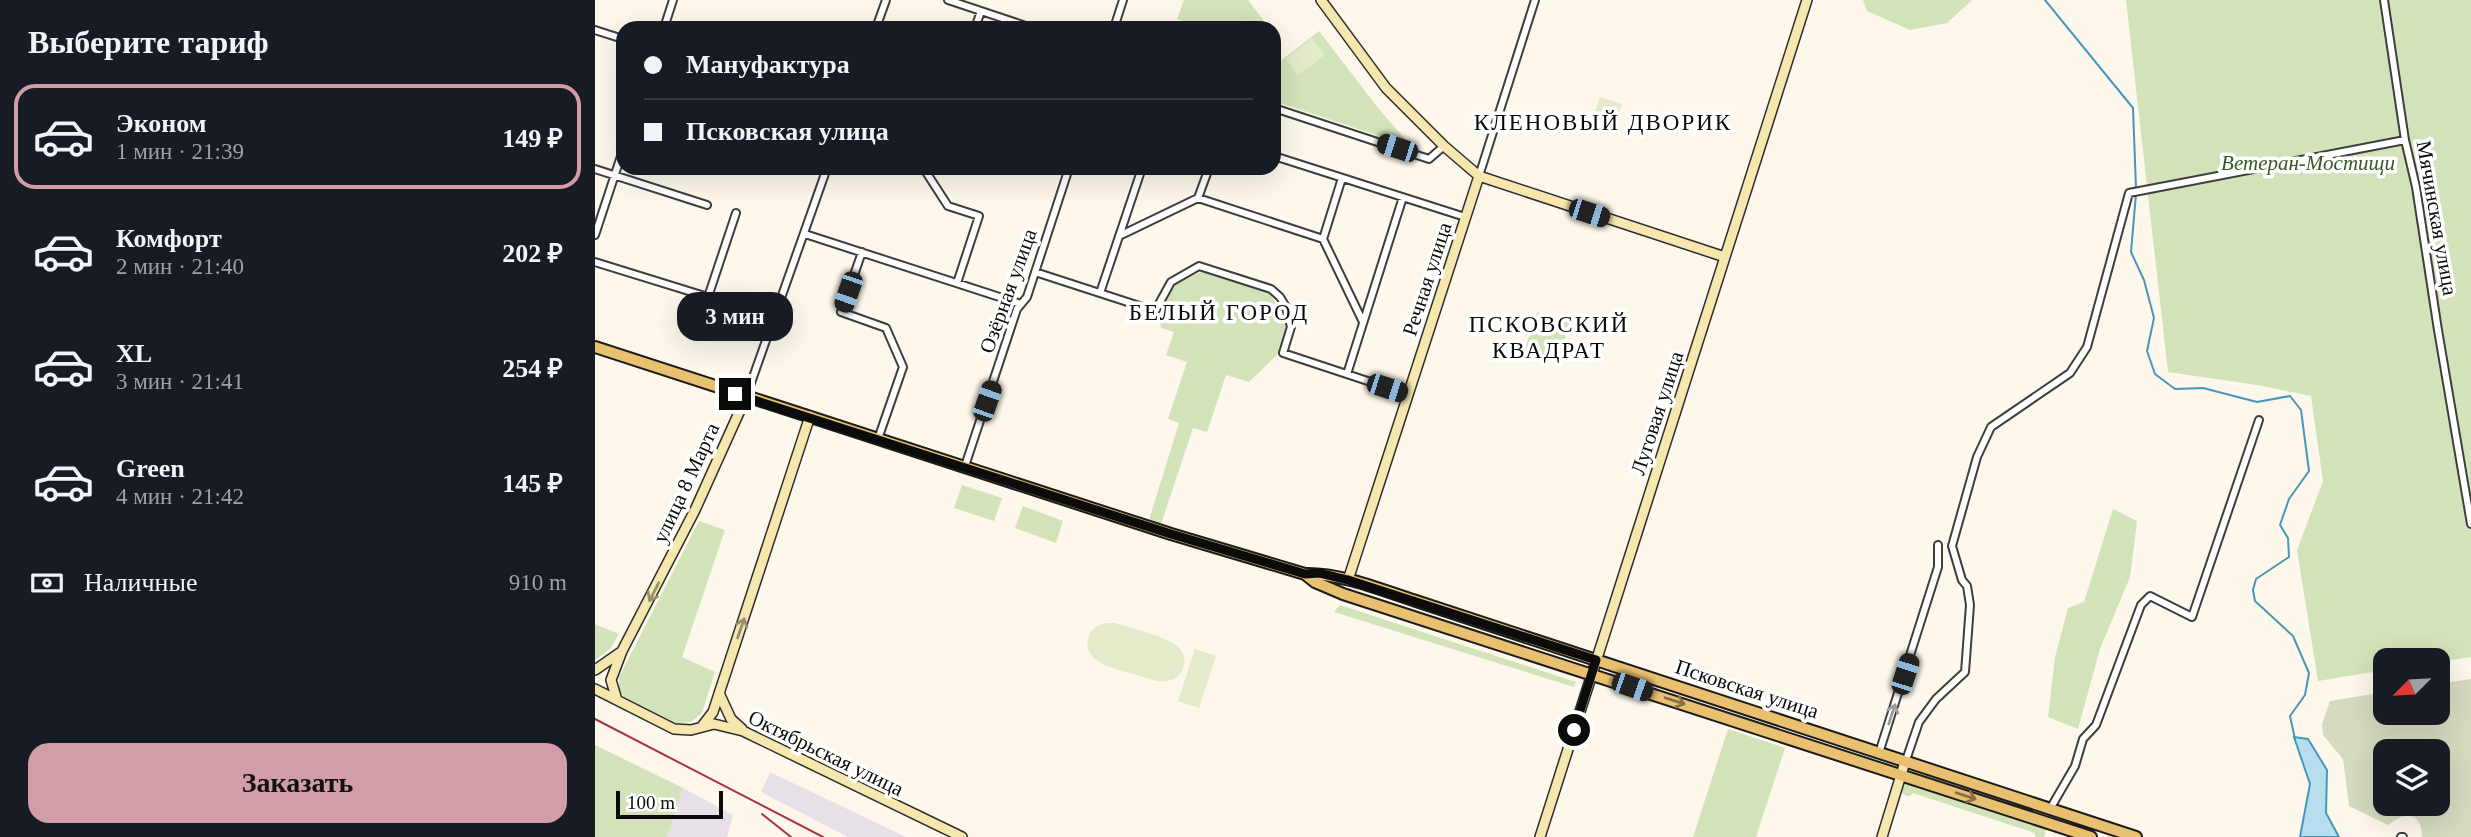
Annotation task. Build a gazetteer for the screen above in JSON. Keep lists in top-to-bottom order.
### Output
{
  "streets": {
    "main road": ["Псковская улица"],
    "street": [
      "Мячинская улица",
      "Речная улица",
      "Озёрная улица",
      "Луговая улица",
      "улица 8 Марта",
      "Октябрьская улица"
    ]
  },
  "crossings": [
    ["Речная улица", "Псковская улица"],
    ["Озёрная улица", "Псковская улица"],
    ["Луговая улица", "Псковская улица"],
    ["улица 8 Марта", "Псковская улица"],
    ["улица 8 Марта", "Октябрьская улица"]
  ],
  "districts": ["КЛЕНОВЫЙ ДВОРИК", "БЕЛЫЙ ГОРОД", "ПСКОВСКИЙ КВАДРАТ"],
  "parks": ["Ветеран-Мостищи"],
  "scale_bar": "100 m",
  "north": "bottom left",
  "page": {
    "heading": "Выберите тариф",
    "banner": ["Мануфактура", "Псковская улица"],
    "list": [
      {
        "name": "Эконом",
        "note": "1 мин · 21:39",
        "value": "149 ₽"
      },
      {
        "name": "Комфорт",
        "note": "2 мин · 21:40",
        "value": "202 ₽"
      },
      {
        "name": "XL",
        "note": "3 мин · 21:41",
        "value": "254 ₽"
      },
      {
        "name": "Green",
        "note": "4 мин · 21:42",
        "value": "145 ₽"
      }
    ],
    "bubble": "3 мин",
    "pay": ["Наличные", "910 m"],
    "buttons": "Заказать",
    "scale": "100 m"
  }
}
